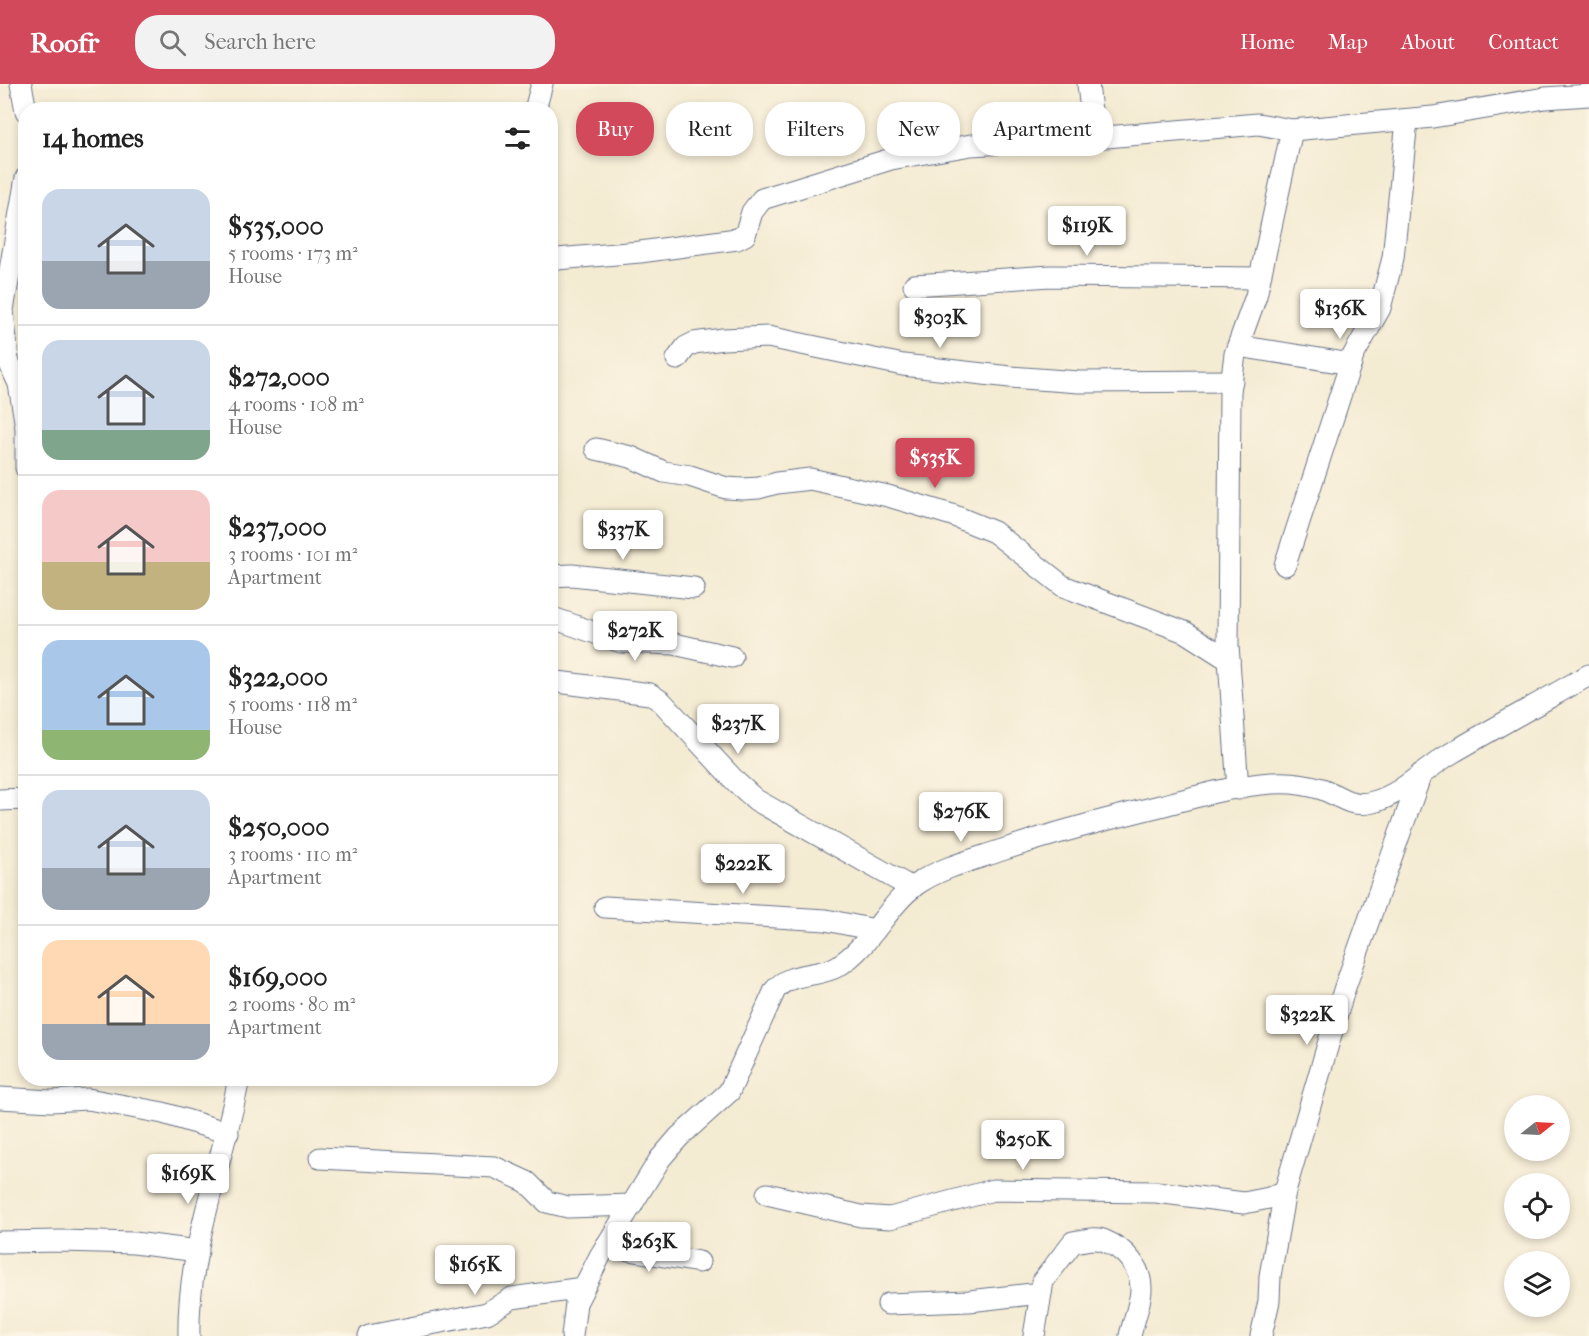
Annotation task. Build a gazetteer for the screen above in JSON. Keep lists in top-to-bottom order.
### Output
{
  "north": "right",
  "page": {
    "header": "Roofr",
    "search": "Search here",
    "nav": [
      "Home",
      "Map",
      "About",
      "Contact"
    ],
    "chip": [
      "Buy",
      "Rent",
      "Filters",
      "New",
      "Apartment"
    ],
    "heading": "14 homes",
    "list": [
      {
        "name": "$535,000",
        "note": "5 rooms · 173 m² · House"
      },
      {
        "name": "$272,000",
        "note": "4 rooms · 108 m² · House"
      },
      {
        "name": "$237,000",
        "note": "3 rooms · 101 m² · Apartment"
      },
      {
        "name": "$322,000",
        "note": "5 rooms · 118 m² · House"
      },
      {
        "name": "$250,000",
        "note": "3 rooms · 110 m² · Apartment"
      },
      {
        "name": "$169,000",
        "note": "2 rooms · 80 m² · Apartment"
      }
    ],
    "price": [
      "$119K",
      "$136K",
      "$303K",
      "$535K",
      "$337K",
      "$272K",
      "$237K",
      "$276K",
      "$222K",
      "$322K",
      "$250K",
      "$169K",
      "$263K",
      "$165K"
    ]
  }
}
